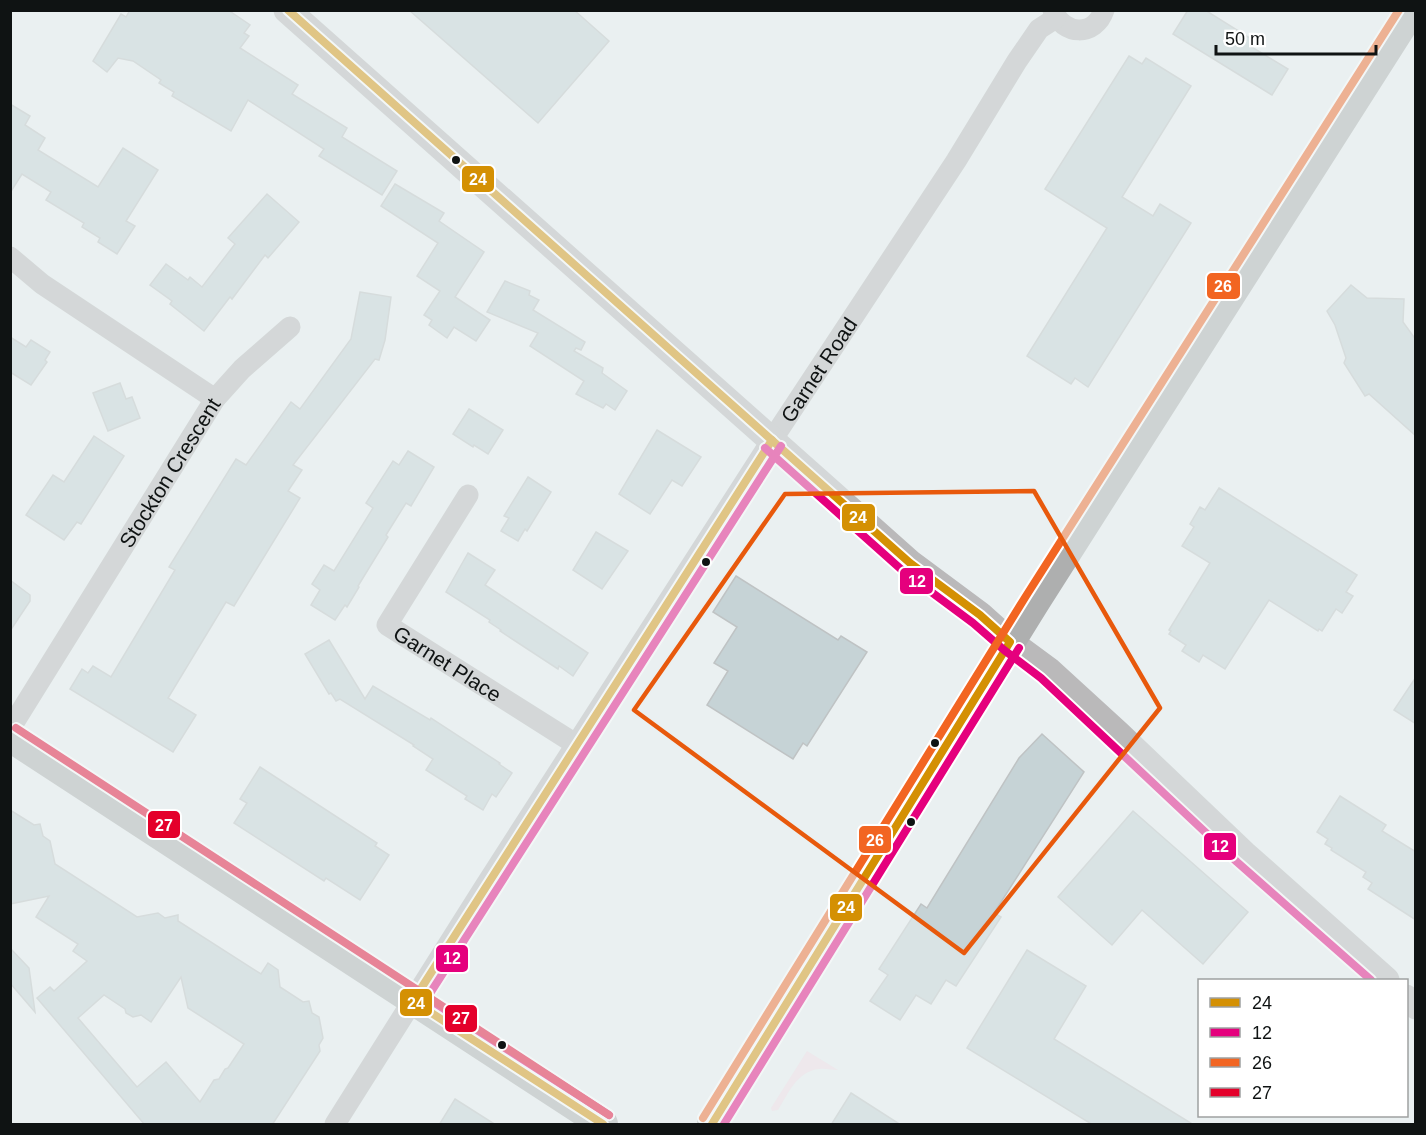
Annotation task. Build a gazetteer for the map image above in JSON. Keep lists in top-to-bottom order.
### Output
{
  "streets": {
    "street": ["Garnet Road", "Stockton Crescent", "Garnet Place"]
  },
  "crossings": [
    ["Garnet Road", "Garnet Place"]
  ],
  "lines": [
    "transit line 24",
    "transit line 26",
    "transit line 12",
    "transit line 27"
  ],
  "legend": [
    "24",
    "12",
    "26",
    "27"
  ],
  "scale_bar": "50 m"
}
